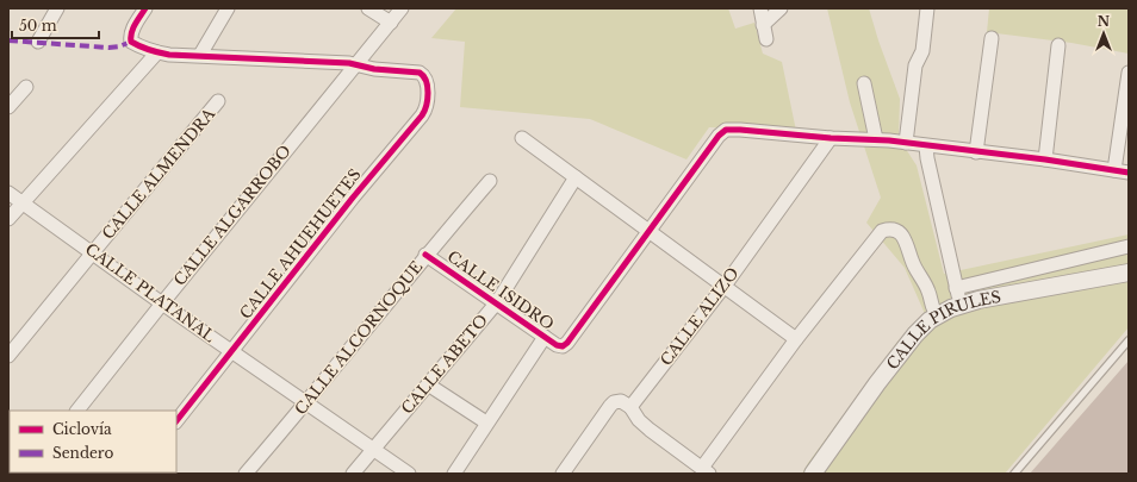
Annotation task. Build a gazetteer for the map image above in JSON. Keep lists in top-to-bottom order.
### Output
{
  "streets": {
    "street": [
      "CALLE ALMENDRA",
      "CALLE ALGARROBO",
      "CALLE AHUEHUETES",
      "CALLE ISIDRO",
      "CALLE PLATANAL",
      "CALLE ALIZO",
      "CALLE PIRULES",
      "CALLE ALCORNOQUE",
      "CALLE ABETO"
    ]
  },
  "crossings": [
    ["CALLE ALMENDRA", "CALLE PLATANAL"],
    ["CALLE ALGARROBO", "CALLE AHUEHUETES"],
    ["CALLE ALGARROBO", "CALLE PLATANAL"],
    ["CALLE AHUEHUETES", "CALLE PLATANAL"],
    ["CALLE ISIDRO", "CALLE ALCORNOQUE"],
    ["CALLE ISIDRO", "CALLE ABETO"],
    ["CALLE PLATANAL", "CALLE ALCORNOQUE"],
    ["CALLE PLATANAL", "CALLE ABETO"]
  ],
  "legend": ["Ciclovía", "Sendero"],
  "scale_bar": "50 m",
  "north": "top"
}
